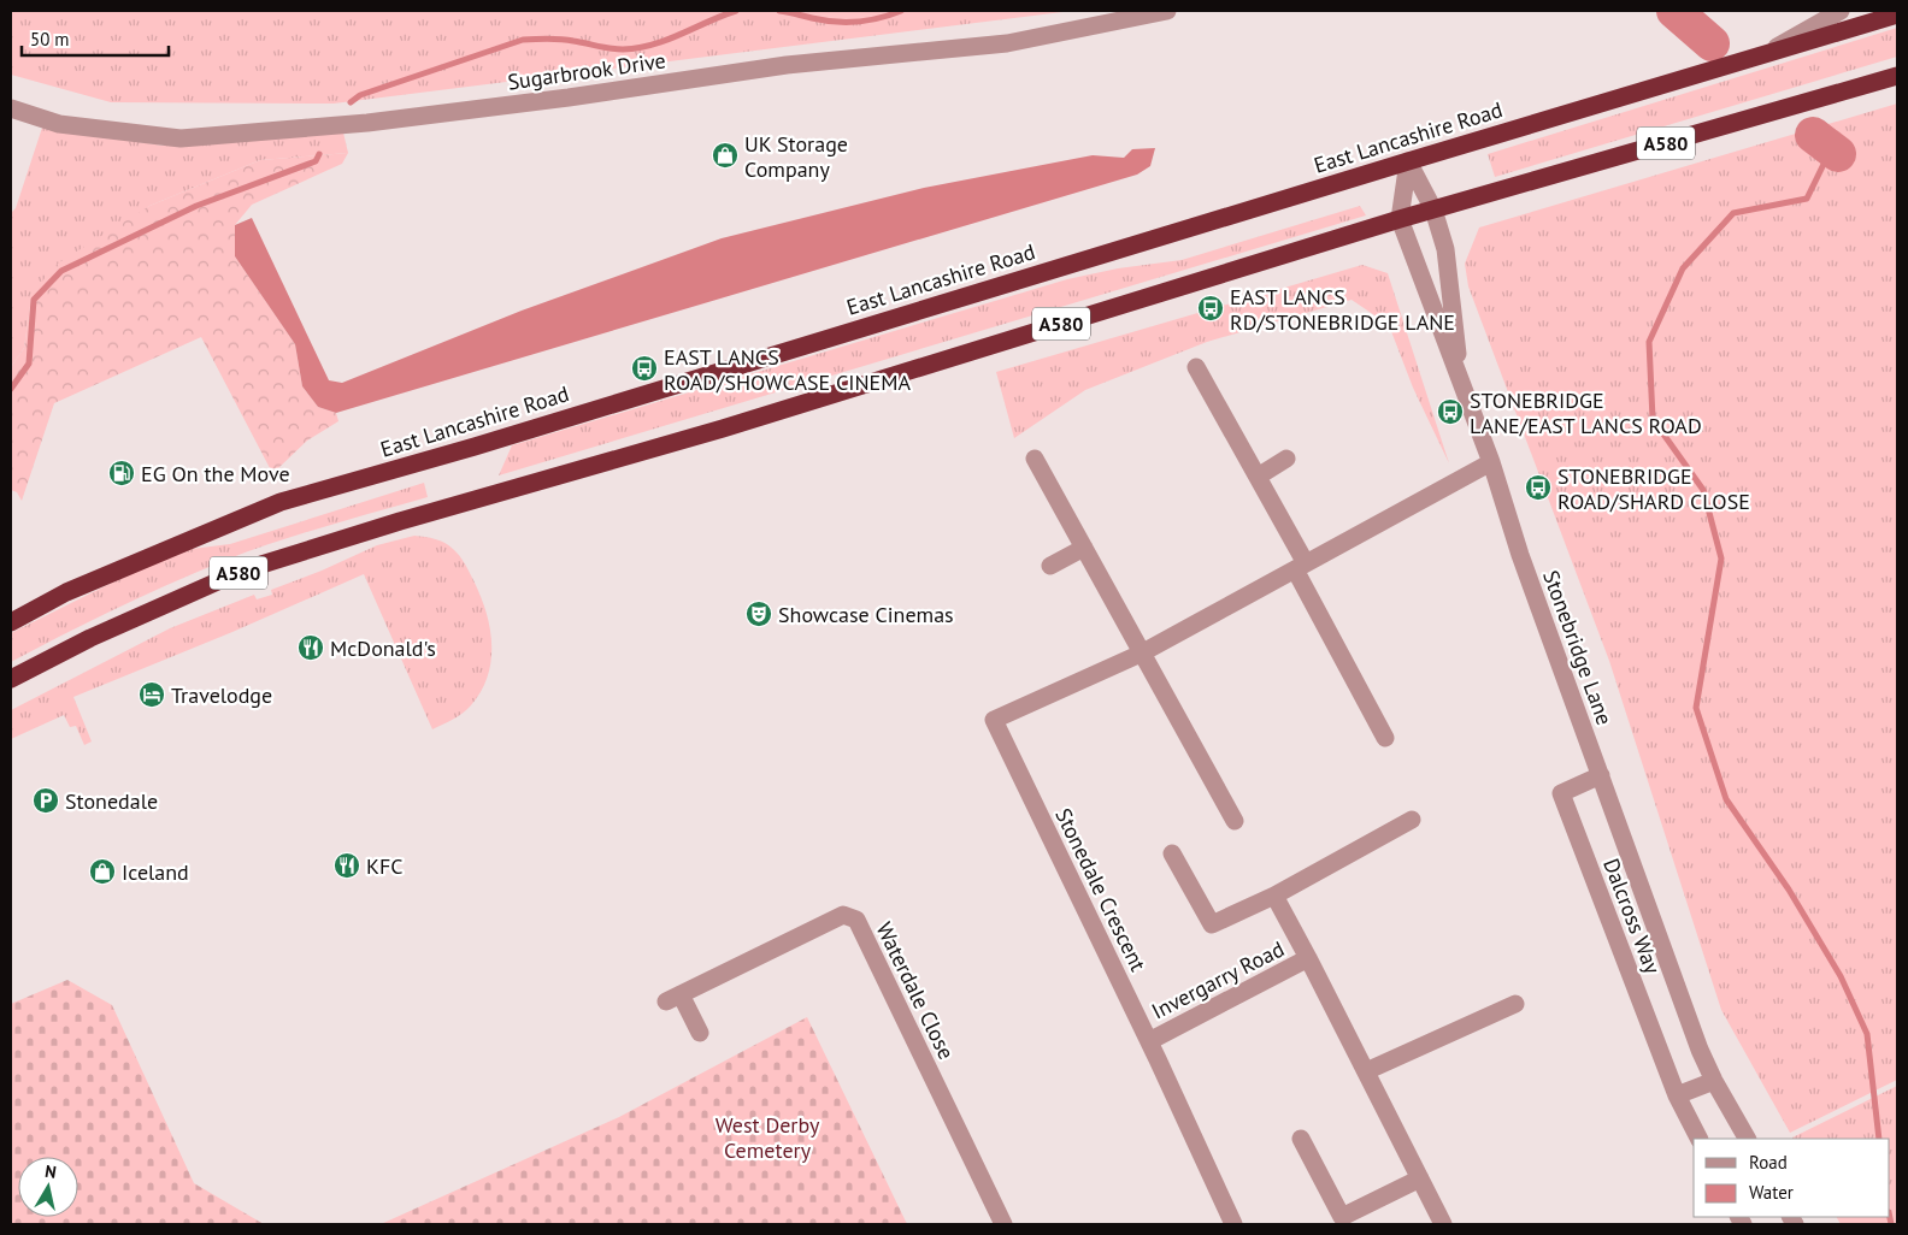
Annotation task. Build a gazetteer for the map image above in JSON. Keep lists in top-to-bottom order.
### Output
{
  "streets": {
    "highway": ["East Lancashire Road", "A580"],
    "street": [
      "Sugarbrook Drive",
      "Stonebridge Lane",
      "Stonedale Crescent",
      "Dalcross Way",
      "Invergarry Road",
      "Waterdale Close"
    ]
  },
  "crossings": [
    ["East Lancashire Road", "Stonebridge Lane"],
    ["A580", "Stonebridge Lane"],
    ["Stonebridge Lane", "Stonedale Crescent"],
    ["Stonebridge Lane", "Dalcross Way"],
    ["Stonedale Crescent", "Invergarry Road"]
  ],
  "parks": ["West Derby Cemetery"],
  "places": {
    "shop": ["UK Storage Company", "Iceland"],
    "bus stop": [
      "EAST LANCS RD/STONEBRIDGE LANE",
      "EAST LANCS ROAD/SHOWCASE CINEMA",
      "STONEBRIDGE LANE/EAST LANCS ROAD",
      "STONEBRIDGE ROAD/SHARD CLOSE"
    ],
    "fuel station": ["EG On the Move"],
    "theatre": ["Showcase Cinemas"],
    "restaurant": ["McDonald's", "KFC"],
    "hotel": ["Travelodge"],
    "parking": ["Stonedale"]
  },
  "legend": ["Road", "Water"],
  "scale_bar": "50 m",
  "north": "top"
}
